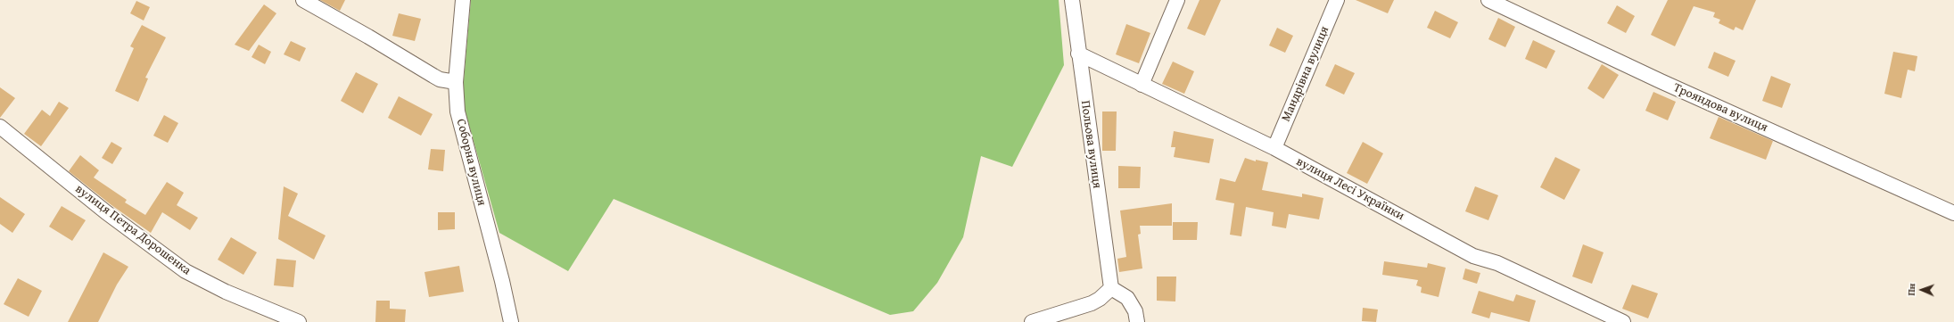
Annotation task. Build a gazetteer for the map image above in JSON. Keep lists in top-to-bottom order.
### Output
{
  "streets": {
    "street": [
      "Мандрівна вулиця",
      "Трояндова вулиця",
      "Польова вулиця",
      "Соборна вулиця",
      "вулиця Лесі Українки",
      "вулиця Петра Дорошенка"
    ]
  },
  "crossings": [
    ["Мандрівна вулиця", "вулиця Лесі Українки"],
    ["Польова вулиця", "вулиця Лесі Українки"]
  ],
  "north": "left"
}
